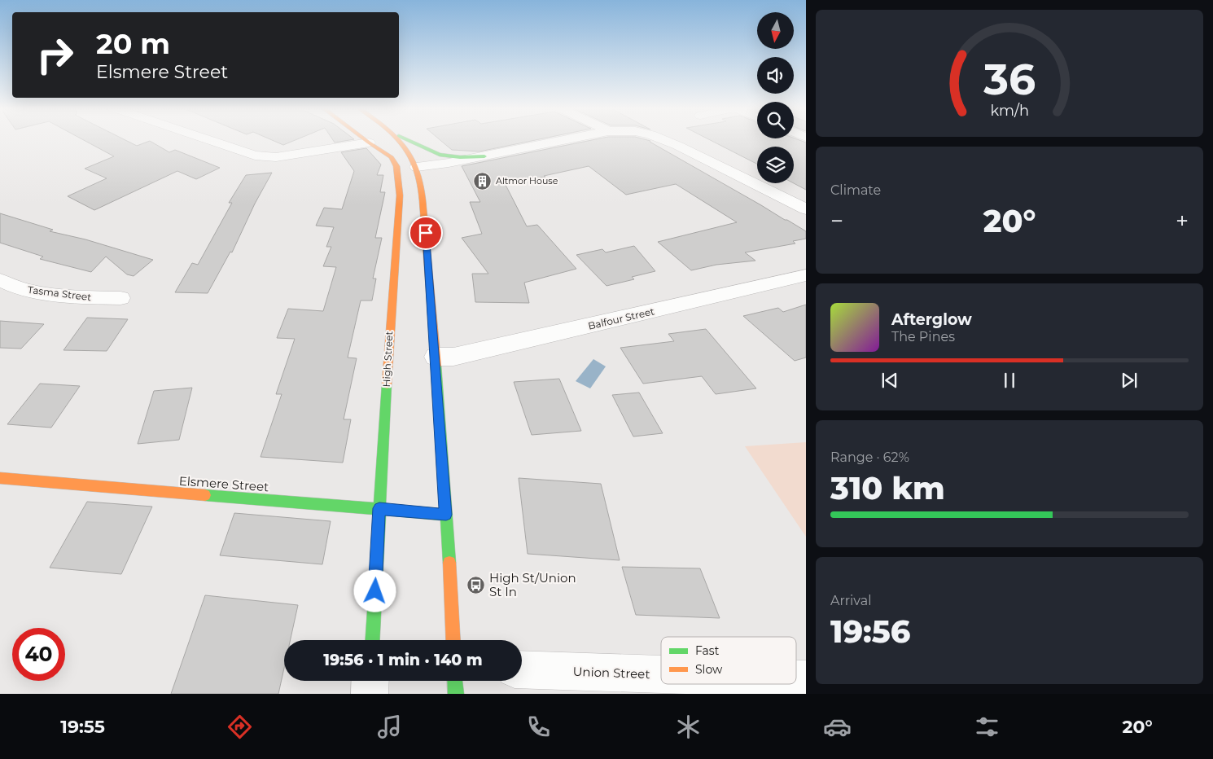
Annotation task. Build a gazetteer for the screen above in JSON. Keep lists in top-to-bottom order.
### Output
{
  "streets": {
    "street": [
      "Tasma Street",
      "Balfour Street",
      "High Street",
      "Elsmere Street",
      "Union Street"
    ]
  },
  "crossings": [
    ["High Street", "Elsmere Street"]
  ],
  "places": {
    "building": ["Altmor House"],
    "bus stop": ["High St/Union St In"]
  },
  "legend": ["Fast", "Slow"],
  "north": "bottom",
  "page": {
    "turn": ["20 m", "Elsmere Street"],
    "tile": [
      "Climate",
      ["Range · 62%", "310 km"],
      ["Arrival", "19:56"]
    ],
    "heat": ["−", "20°", "+"],
    "song": ["Afterglow", "The Pines"],
    "limit": "40",
    "trip": "19:56 · 1 min · 140 m",
    "tabs": ["19:55", "20°"],
    "gauge": ["36", "km/h"]
  }
}
